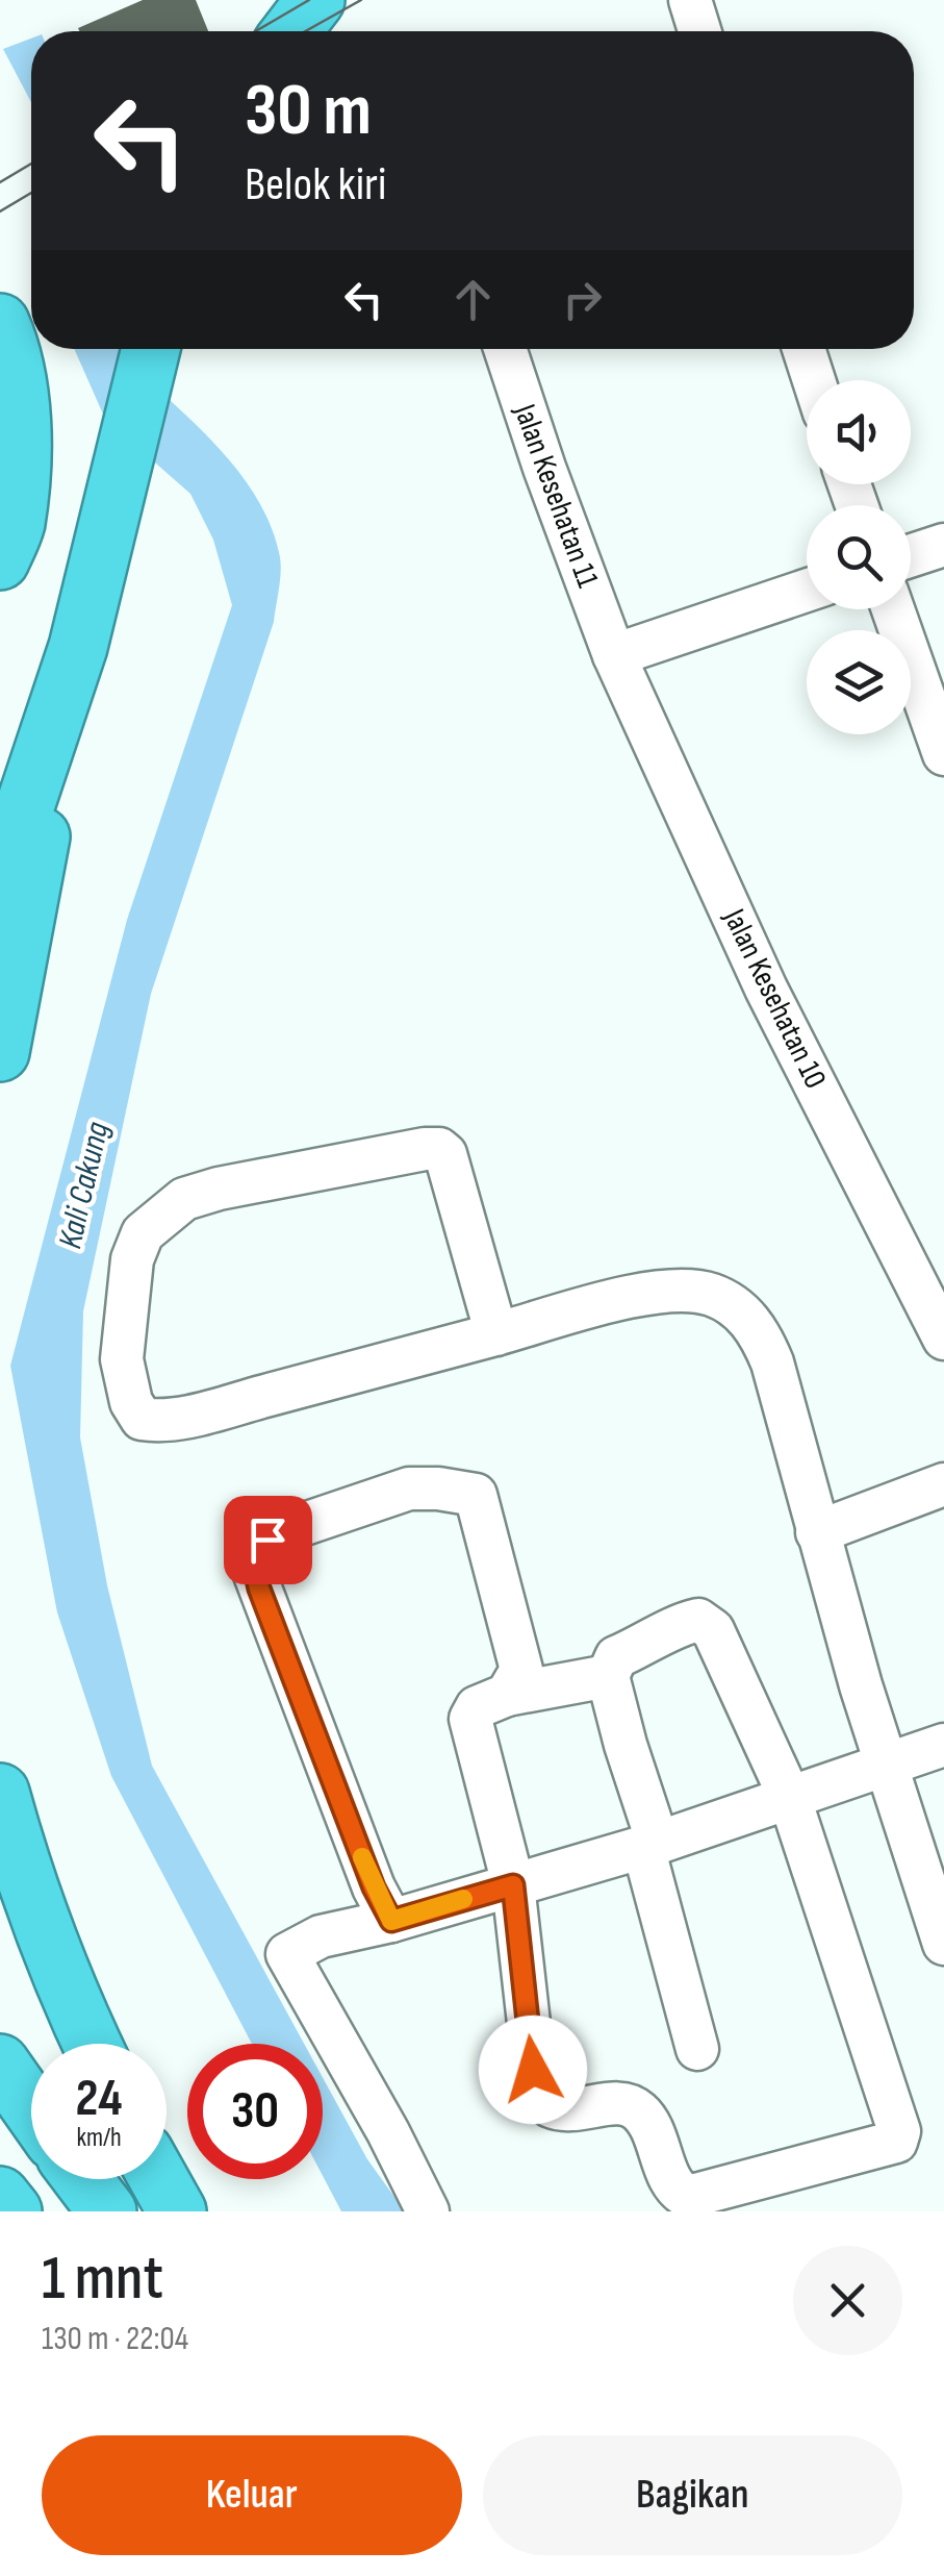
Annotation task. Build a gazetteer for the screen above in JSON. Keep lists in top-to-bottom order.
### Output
{
  "streets": {
    "street": ["Jalan Kesehatan 11", "Jalan Kesehatan 10"]
  },
  "crossings": [
    ["Jalan Kesehatan 11", "Jalan Kesehatan 10"]
  ],
  "water": ["Kali Cakung"],
  "page": {
    "turn": ["30 m", "Belok kiri"],
    "speed": "24 km/h",
    "limit": "30",
    "heading": ["1 mnt", "130 m · 22:04"],
    "buttons": ["Keluar", "Bagikan"]
  }
}
